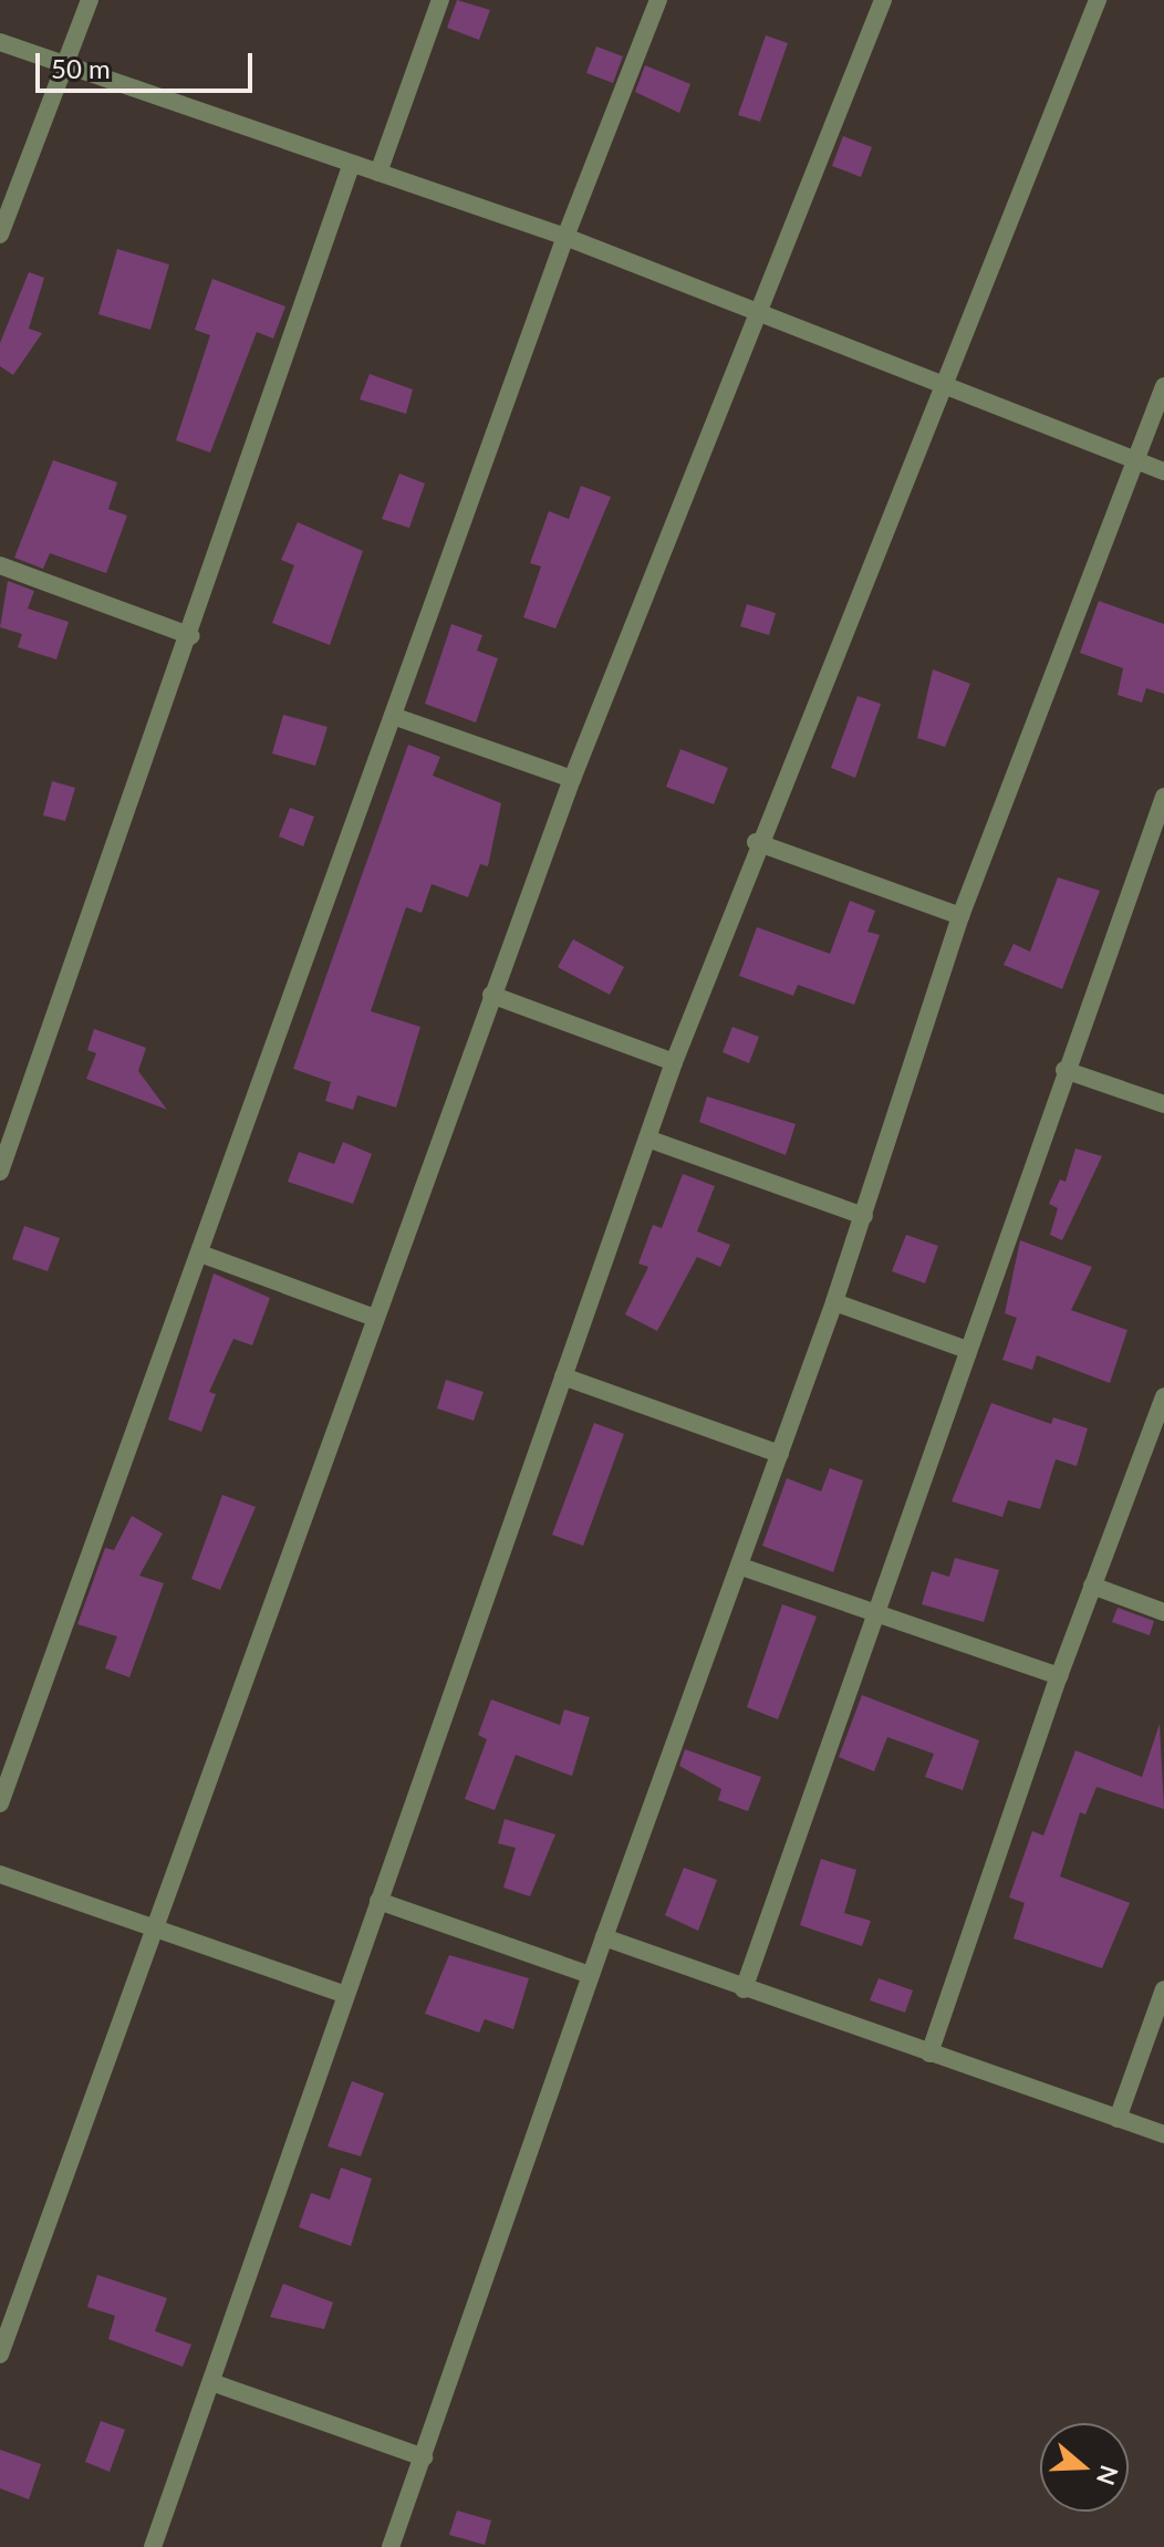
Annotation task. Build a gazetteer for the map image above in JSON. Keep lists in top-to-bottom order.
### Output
{
  "scale_bar": "50 m",
  "north": "right"
}
